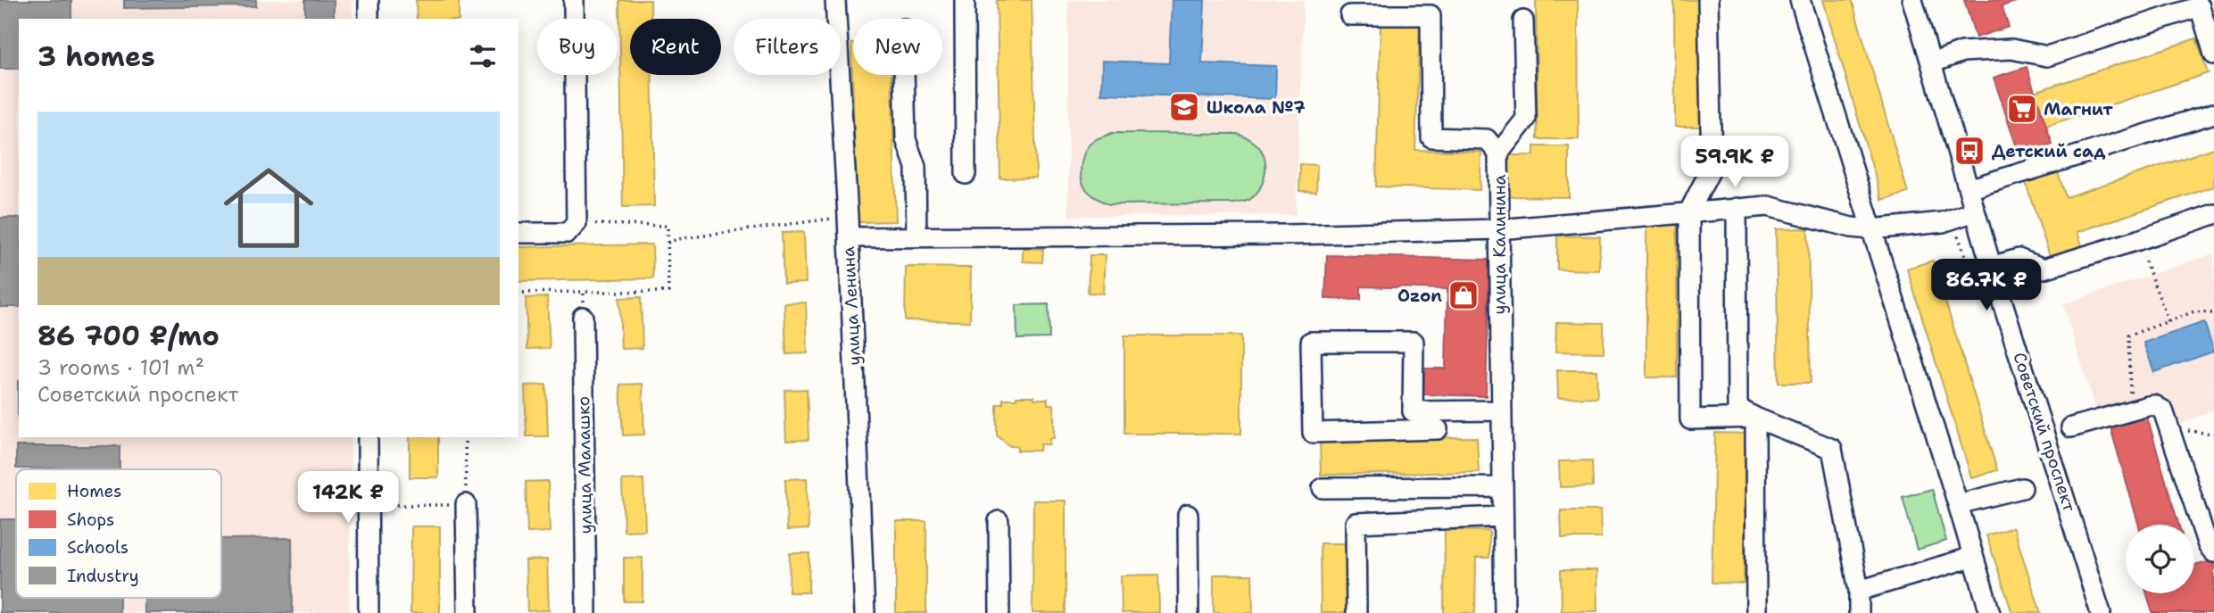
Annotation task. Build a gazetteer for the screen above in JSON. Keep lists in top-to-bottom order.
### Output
{
  "streets": {
    "street": [
      "улица Калинина",
      "улица Ленина",
      "Советский проспект",
      "улица Малашко"
    ]
  },
  "places": {
    "school or university": ["Школа №7"],
    "supermarket": ["Магнит"],
    "bus stop": ["Детский сад"],
    "shop": ["Ozon"]
  },
  "legend": [
    "Homes",
    "Shops",
    "Schools",
    "Industry"
  ],
  "page": {
    "chip": [
      "Buy",
      "Rent",
      "Filters",
      "New"
    ],
    "heading": "3 homes",
    "list": [
      {
        "name": "86 700 ₽/mo",
        "note": "3 rooms · 101 m² · Советский проспект"
      }
    ],
    "price": ["59.9K ₽", "86.7K ₽", "142K ₽"]
  }
}
